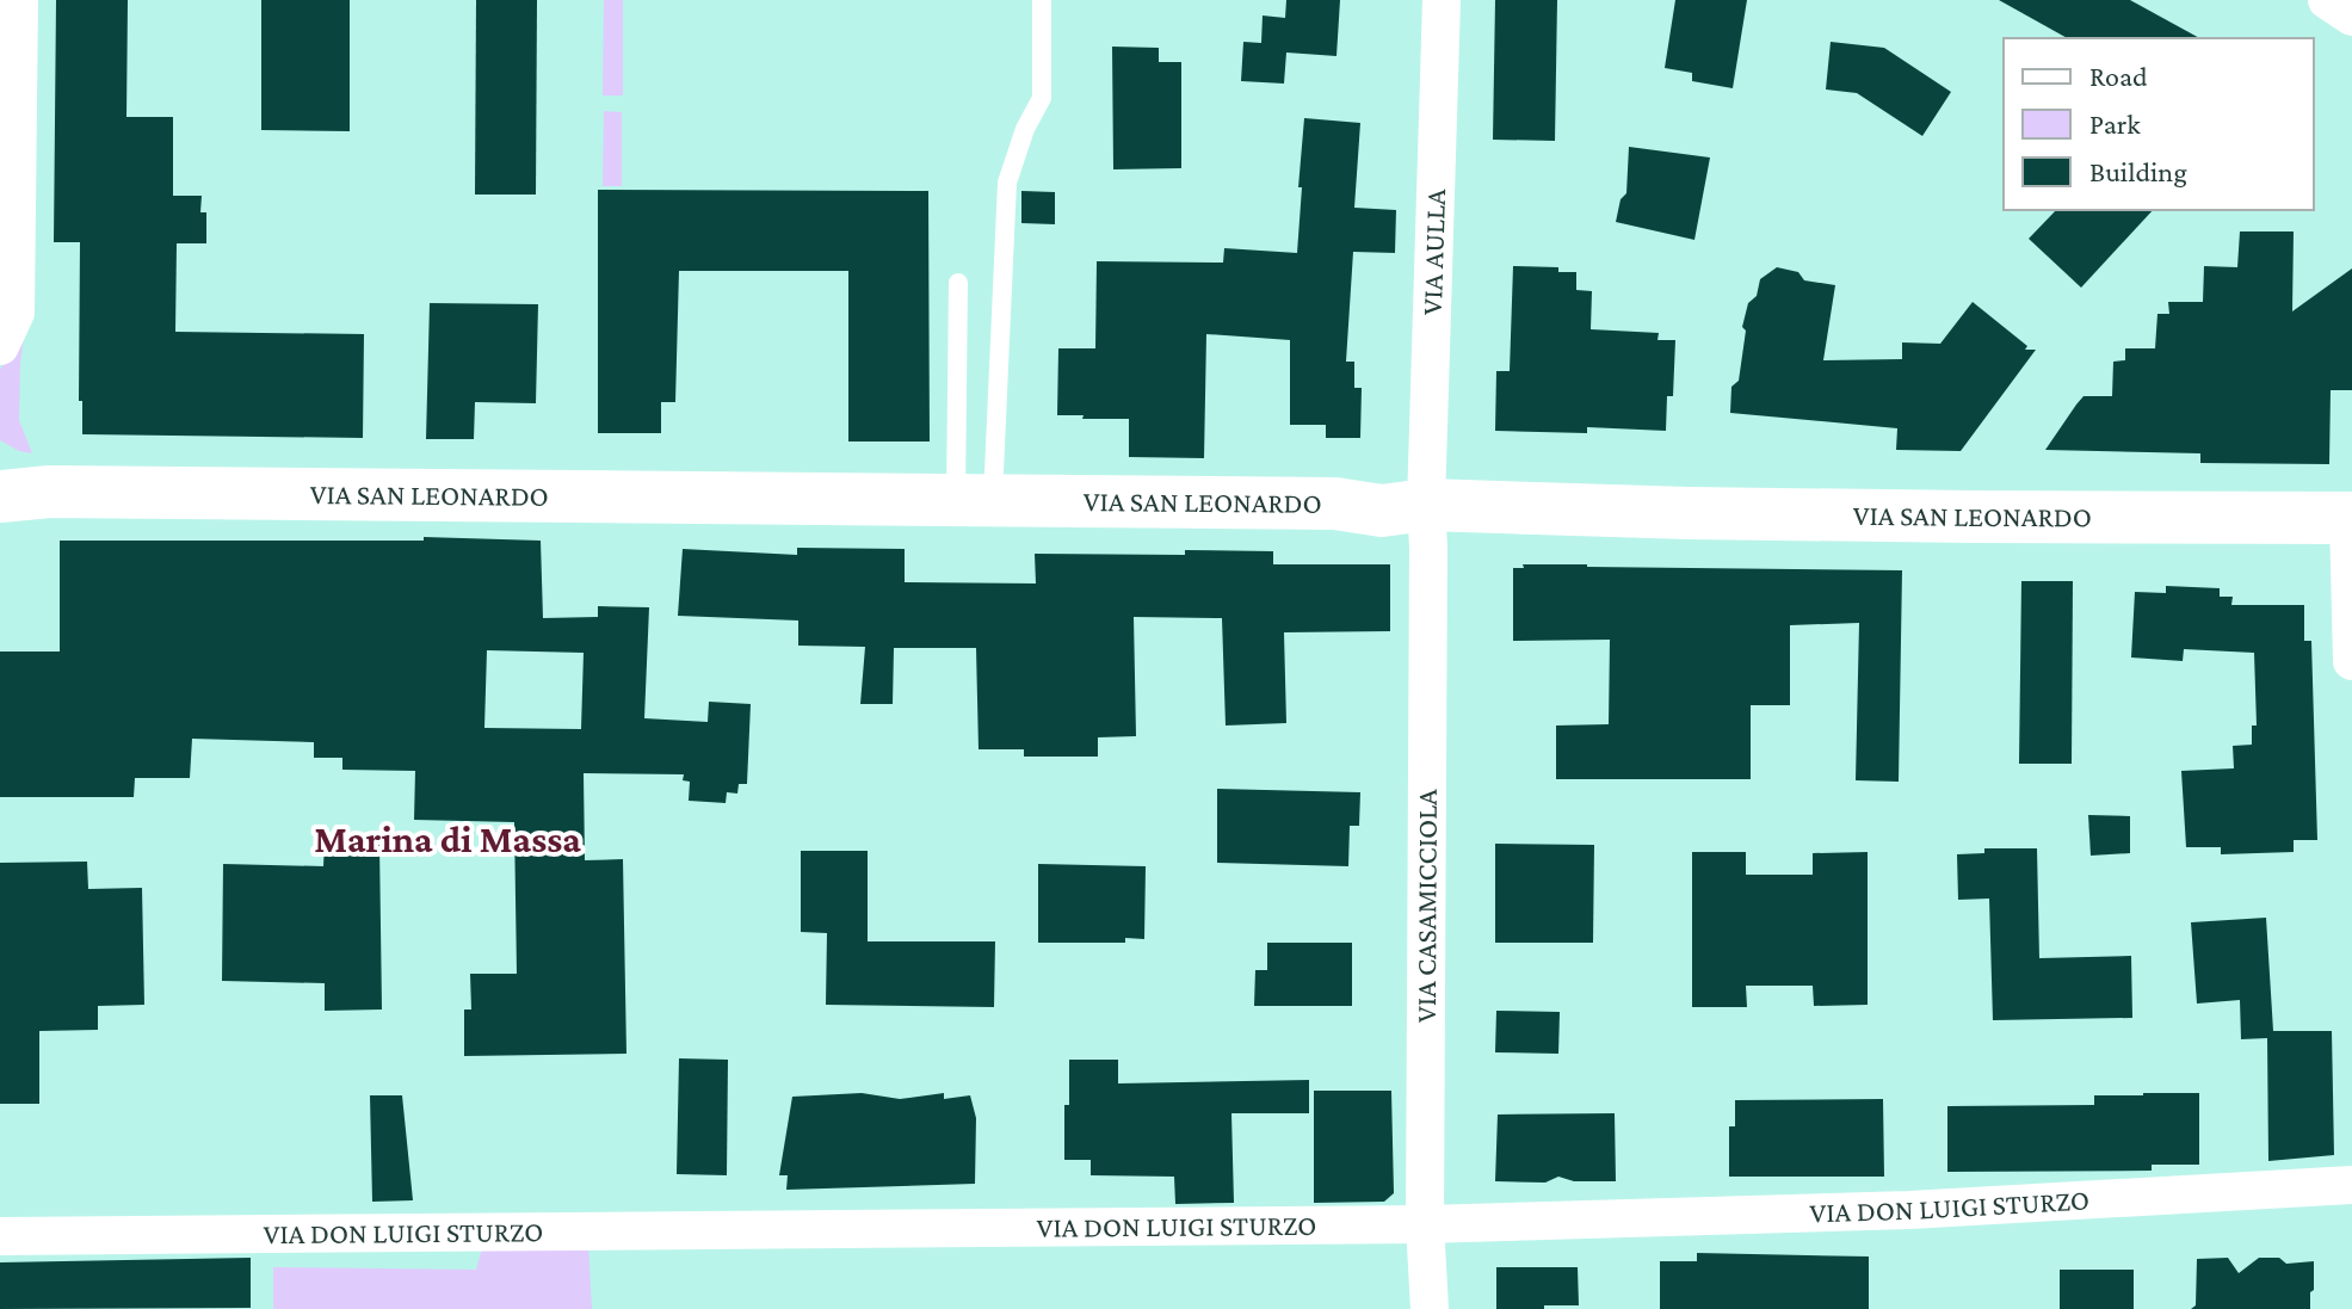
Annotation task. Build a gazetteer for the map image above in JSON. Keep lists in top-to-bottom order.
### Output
{
  "streets": {
    "main road": ["VIA SAN LEONARDO"],
    "street": ["VIA AULLA", "VIA CASAMICCIOLA", "VIA DON LUIGI STURZO"]
  },
  "crossings": [
    ["VIA AULLA", "VIA SAN LEONARDO"],
    ["VIA AULLA", "VIA CASAMICCIOLA"],
    ["VIA SAN LEONARDO", "VIA CASAMICCIOLA"],
    ["VIA CASAMICCIOLA", "VIA DON LUIGI STURZO"]
  ],
  "districts": ["Marina di Massa"],
  "legend": ["Road", "Park", "Building"]
}
